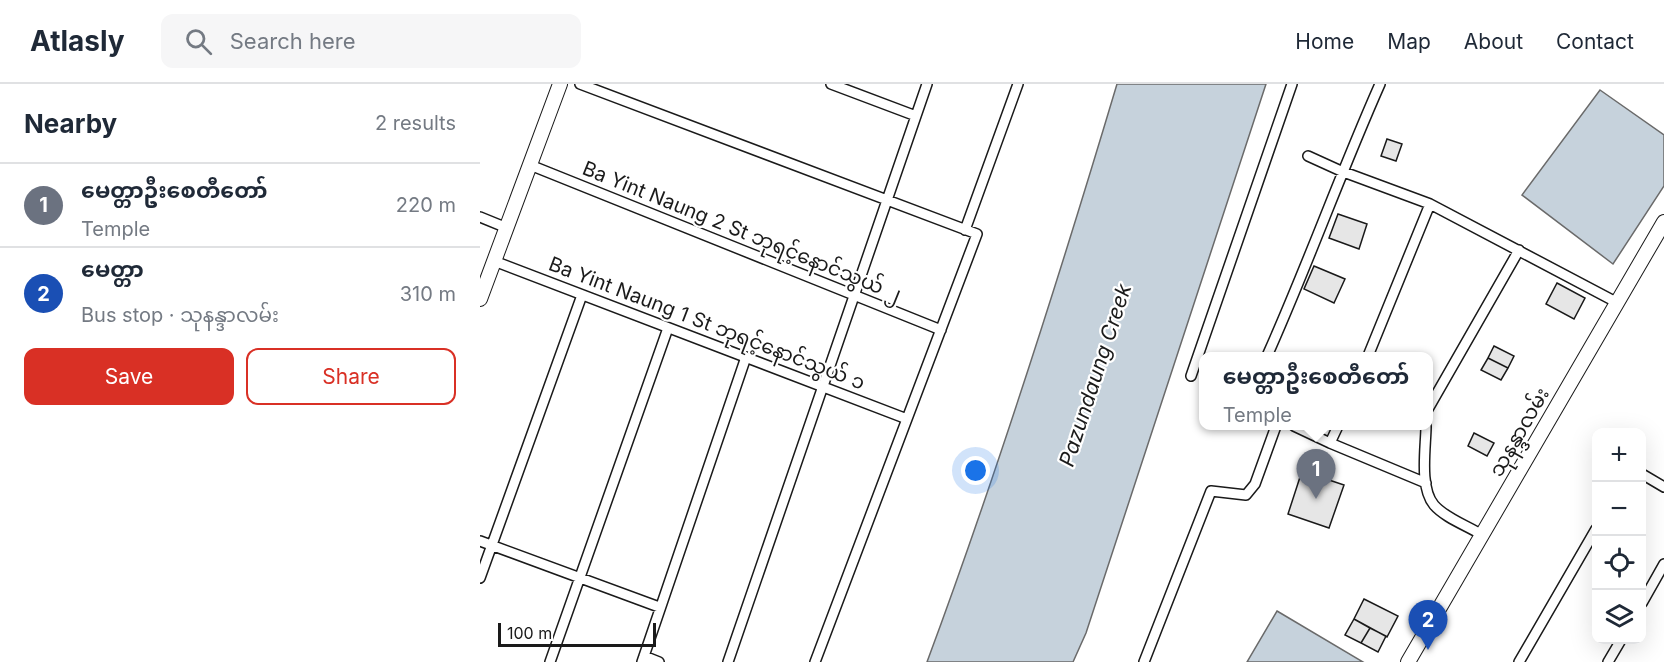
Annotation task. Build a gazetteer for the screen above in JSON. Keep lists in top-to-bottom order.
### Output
{
  "streets": {
    "main road": ["သုနန္ဒာလမ်း"],
    "street": ["Ba Yint Naung 2 St ဘုရင့်နောင်သွယ် ၂", "Ba Yint Naung 1 St ဘုရင့်နောင်သွယ် ၁"]
  },
  "water": ["Pazundaung Creek"],
  "scale_bar": "100 m",
  "page": {
    "header": "Atlasly",
    "search": "Search here",
    "nav": [
      "Home",
      "Map",
      "About",
      "Contact"
    ],
    "heading": ["Nearby", "2 results"],
    "list": [
      {
        "mark": "1",
        "name": "မေတ္တာဦးစေတီတော်",
        "note": "Temple",
        "value": "220 m"
      },
      {
        "mark": "2",
        "name": "မေတ္တာ",
        "note": "Bus stop · သုနန္ဒာလမ်း",
        "value": "310 m"
      }
    ],
    "buttons": ["Save", "Share"],
    "popup": ["မေတ္တာဦးစေတီတော်", "Temple"],
    "map_buttons": ["+", "−"],
    "pins": ["1", "2"],
    "scale": "100 m"
  }
}
